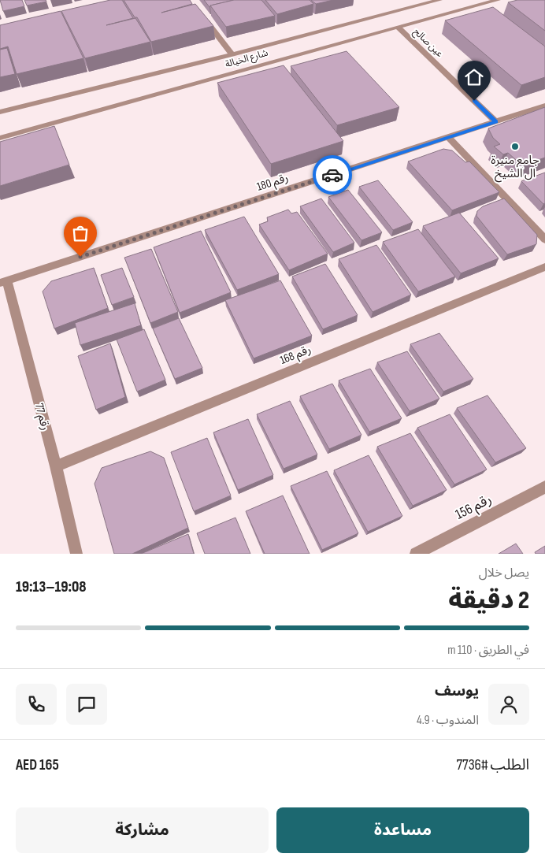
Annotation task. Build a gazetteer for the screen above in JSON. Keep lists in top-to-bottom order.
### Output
{
  "streets": {
    "street": [
      "عين صالح",
      "شارع الخيالة",
      "رقم 180",
      "رقم 168",
      "رقم 77",
      "رقم 156"
    ]
  },
  "crossings": [
    ["عين صالح", "شارع الخيالة"],
    ["عين صالح", "رقم 180"],
    ["رقم 180", "رقم 77"],
    ["رقم 168", "رقم 77"]
  ],
  "places": ["جامع منيرة ال الشيخ"],
  "page": {
    "heading": ["2 دقيقة", "يصل خلال", "19:08–19:13"],
    "panel": [
      "يوسف",
      "المندوب · 4.9",
      "الطلب #7736",
      "AED 165"
    ],
    "bar": "في الطريق · 110 m",
    "buttons": ["مساعدة", "مشاركة"]
  }
}
